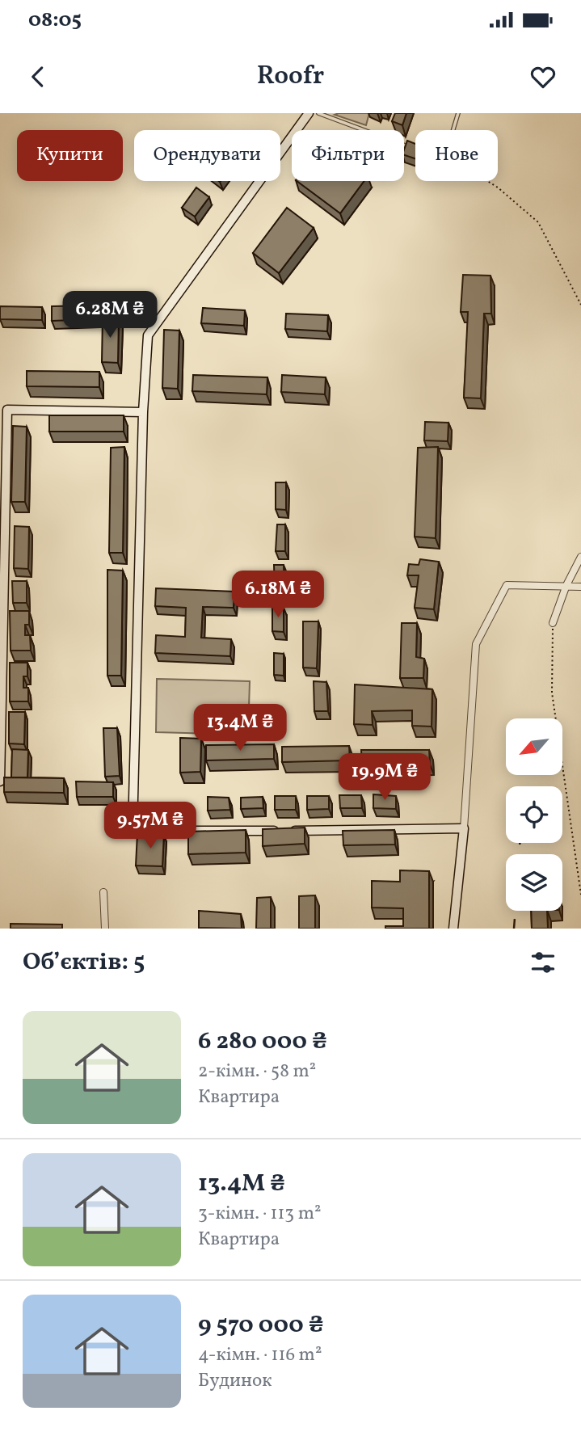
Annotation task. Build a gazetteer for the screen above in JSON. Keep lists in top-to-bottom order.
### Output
{
  "north": "bottom left",
  "page": {
    "status": "08:05",
    "header": "Roofr",
    "chip": [
      "Купити",
      "Орендувати",
      "Фільтри",
      "Нове"
    ],
    "price": [
      "6.28M ₴",
      "6.18M ₴",
      "13.4M ₴",
      "19.9M ₴",
      "9.57M ₴"
    ],
    "heading": "Об’єктів: 5",
    "list": [
      {
        "name": "6 280 000 ₴",
        "note": "2-кімн. · 58 m² · Квартира"
      },
      {
        "name": "13.4M ₴",
        "note": "3-кімн. · 113 m² · Квартира"
      },
      {
        "name": "9 570 000 ₴",
        "note": "4-кімн. · 116 m² · Будинок"
      }
    ]
  }
}
